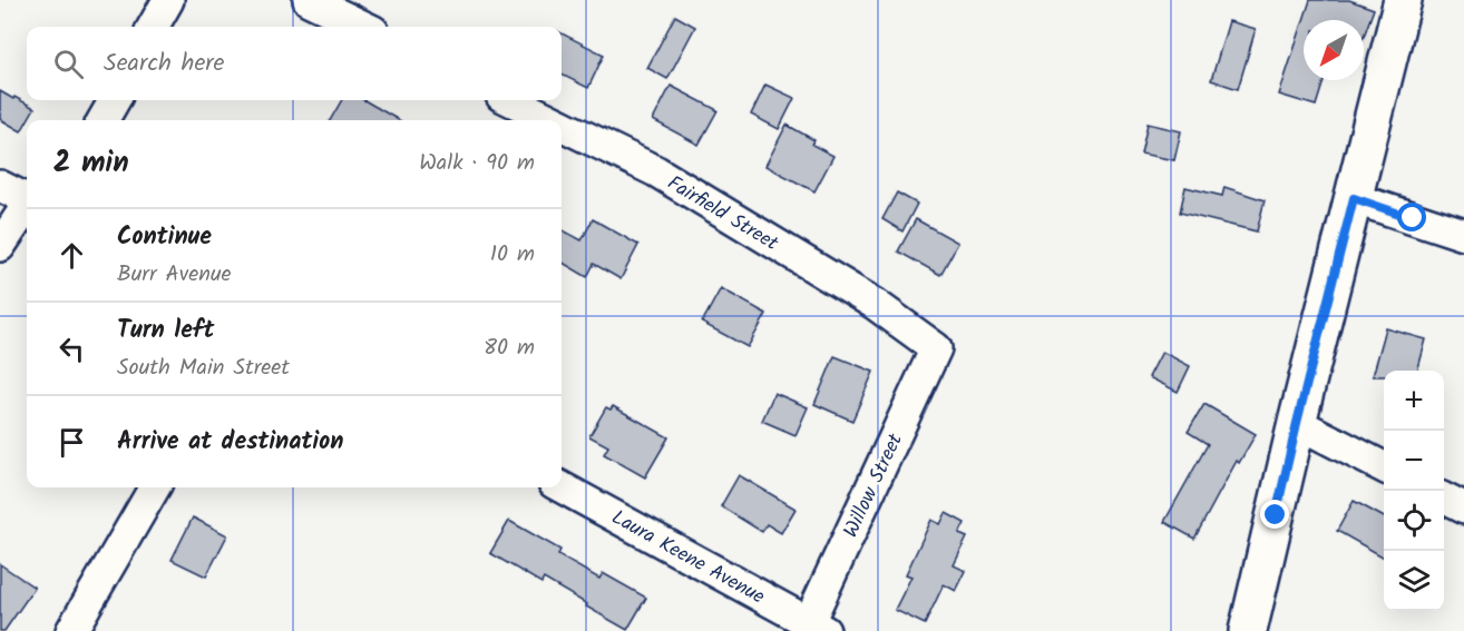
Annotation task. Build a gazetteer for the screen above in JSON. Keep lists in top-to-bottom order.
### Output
{
  "streets": {
    "street": ["Fairfield Street", "Willow Street", "Laura Keene Avenue"]
  },
  "crossings": [
    ["Fairfield Street", "Willow Street"],
    ["Willow Street", "Laura Keene Avenue"]
  ],
  "north": "bottom left",
  "page": {
    "search": "Search here",
    "heading": ["2 min", "Walk · 90 m"],
    "list": [
      ["Continue", "Burr Avenue", "10 m"],
      ["Turn left", "South Main Street", "80 m"],
      "Arrive at destination"
    ],
    "map_buttons": ["+", "−"]
  }
}
